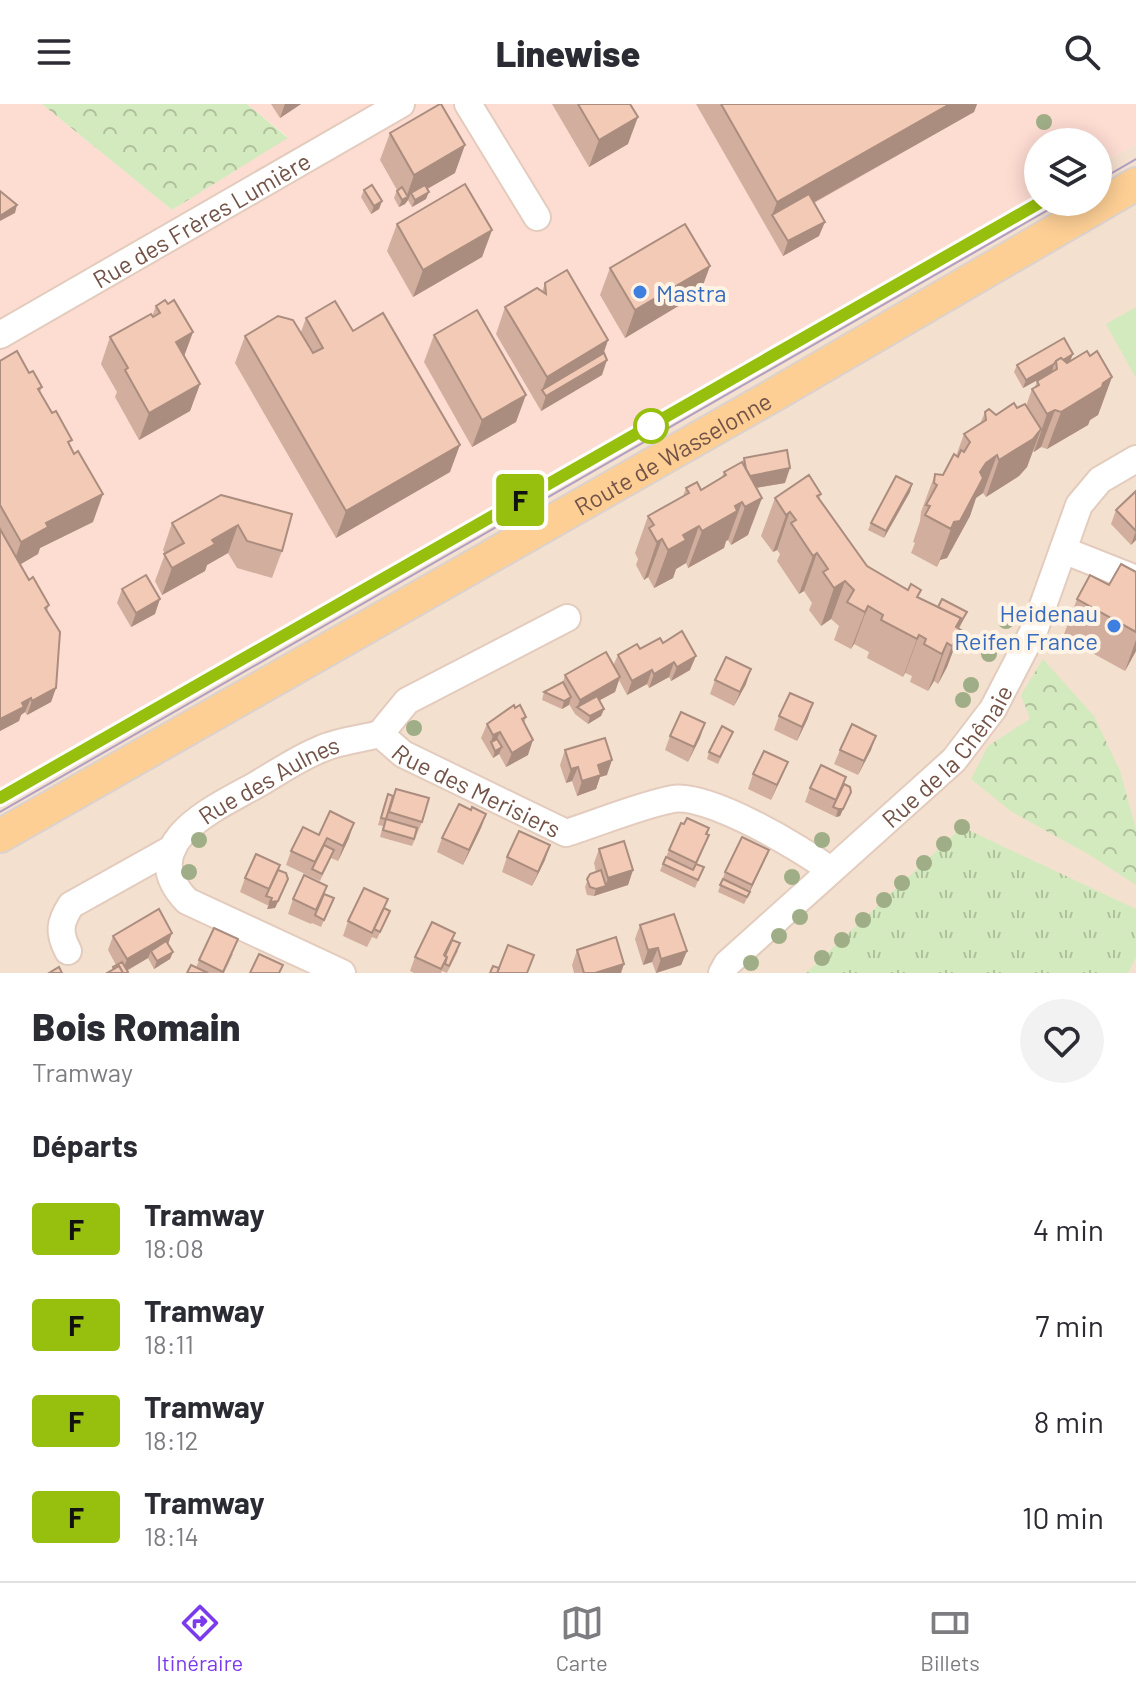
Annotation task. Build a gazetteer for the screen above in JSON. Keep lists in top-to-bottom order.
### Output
{
  "streets": {
    "main road": ["Route de Wasselonne"],
    "street": [
      "Rue des Frères Lumière",
      "Rue de la Chênaie",
      "Rue des Aulnes",
      "Rue des Merisiers"
    ]
  },
  "crossings": [
    ["Rue de la Chênaie", "Rue des Merisiers"],
    ["Rue des Aulnes", "Rue des Merisiers"]
  ],
  "places": ["Mastra", "Heidenau Reifen France"],
  "lines": ["tram line F"],
  "page": {
    "header": "Linewise",
    "on_map": "F",
    "heading": [
      ["Bois Romain", "Tramway"],
      "Départs"
    ],
    "list": [
      {
        "mark": "F",
        "name": "Tramway",
        "note": "18:08",
        "value": "4 min"
      },
      {
        "mark": "F",
        "name": "Tramway",
        "note": "18:11",
        "value": "7 min"
      },
      {
        "mark": "F",
        "name": "Tramway",
        "note": "18:12",
        "value": "8 min"
      },
      {
        "mark": "F",
        "name": "Tramway",
        "note": "18:14",
        "value": "10 min"
      }
    ],
    "tabs": ["Itinéraire", "Carte", "Billets"]
  }
}
